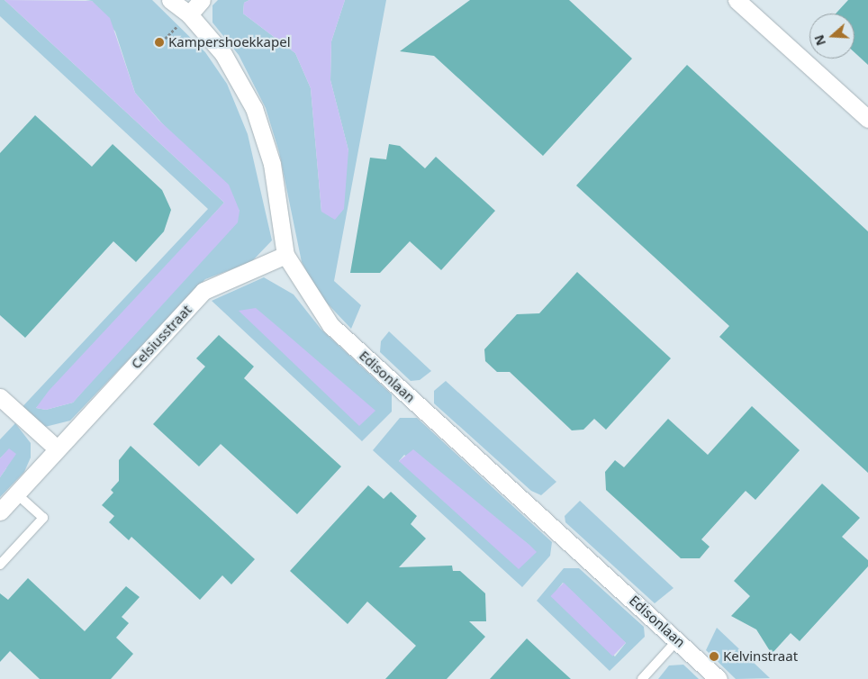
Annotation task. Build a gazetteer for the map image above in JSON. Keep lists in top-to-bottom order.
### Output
{
  "streets": {
    "street": ["Celsiusstraat", "Edisonlaan"]
  },
  "crossings": [
    ["Celsiusstraat", "Edisonlaan"]
  ],
  "places": ["Kampershoekkapel", "Kelvinstraat"],
  "north": "left"
}
